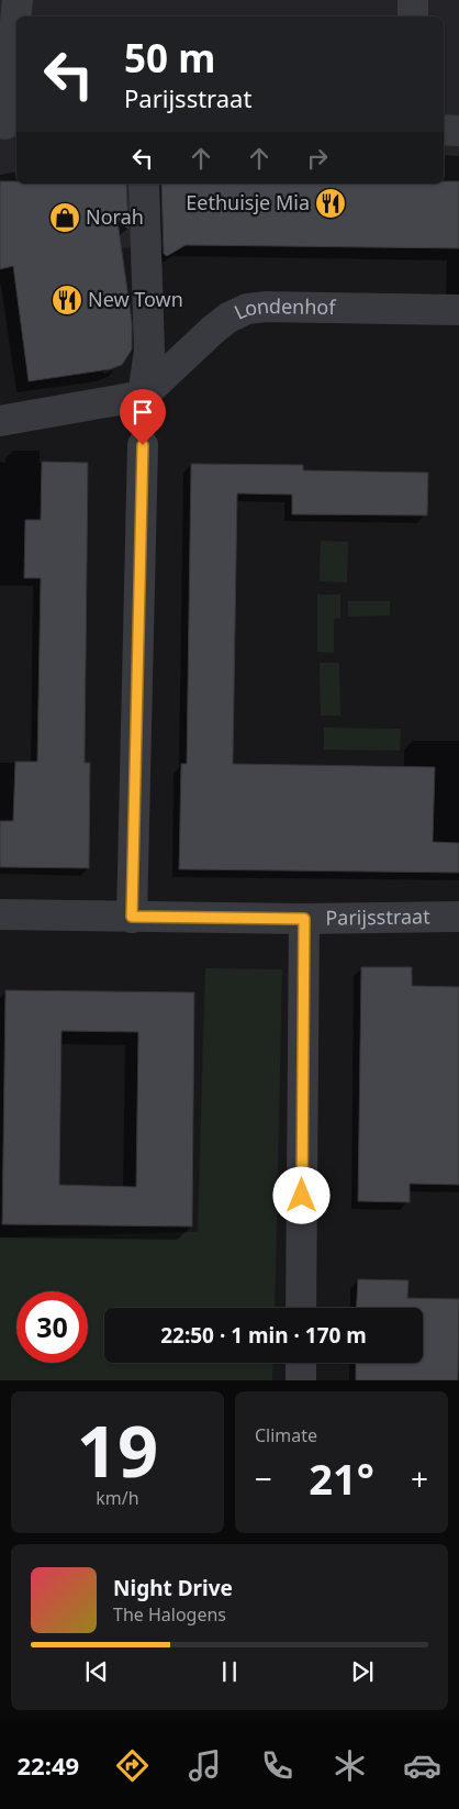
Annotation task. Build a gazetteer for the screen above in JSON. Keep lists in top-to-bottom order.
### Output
{
  "streets": {
    "street": ["Londenhof", "Parijsstraat"]
  },
  "places": {
    "restaurant": ["Eethuisje Mia", "New Town"],
    "shop": ["Norah"]
  },
  "page": {
    "turn": ["50 m", "Parijsstraat"],
    "limit": "30",
    "trip": "22:50 · 1 min · 170 m",
    "tile": [
      ["19", "km/h"],
      "Climate"
    ],
    "heat": ["−", "21°", "+"],
    "song": ["Night Drive", "The Halogens"],
    "tabs": "22:49"
  }
}
